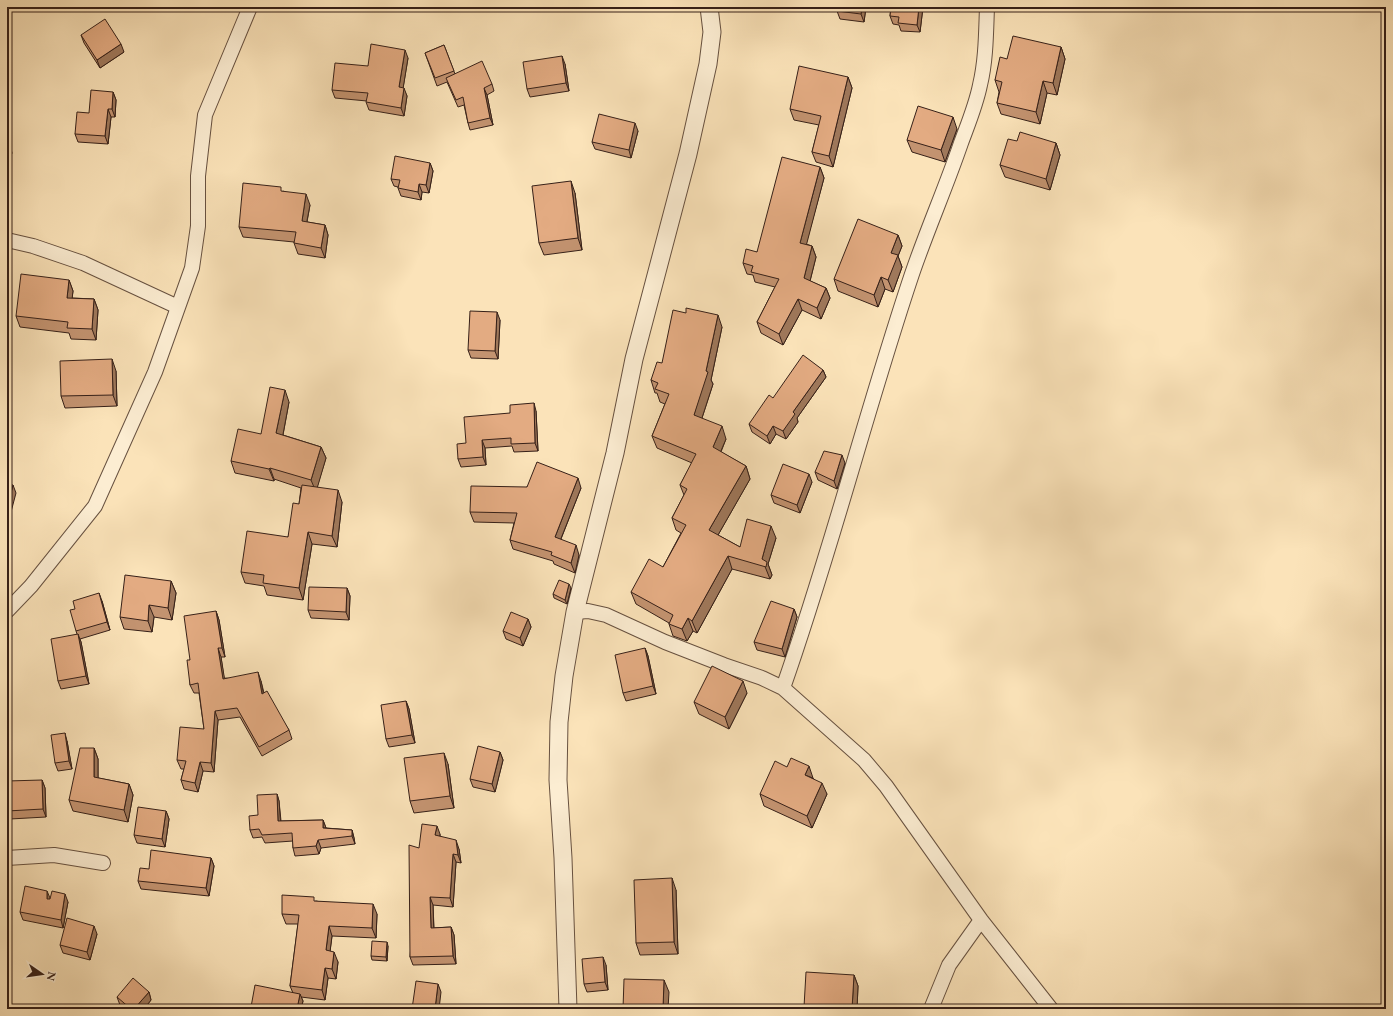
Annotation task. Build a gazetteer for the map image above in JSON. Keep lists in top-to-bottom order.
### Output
{
  "north": "right"
}
